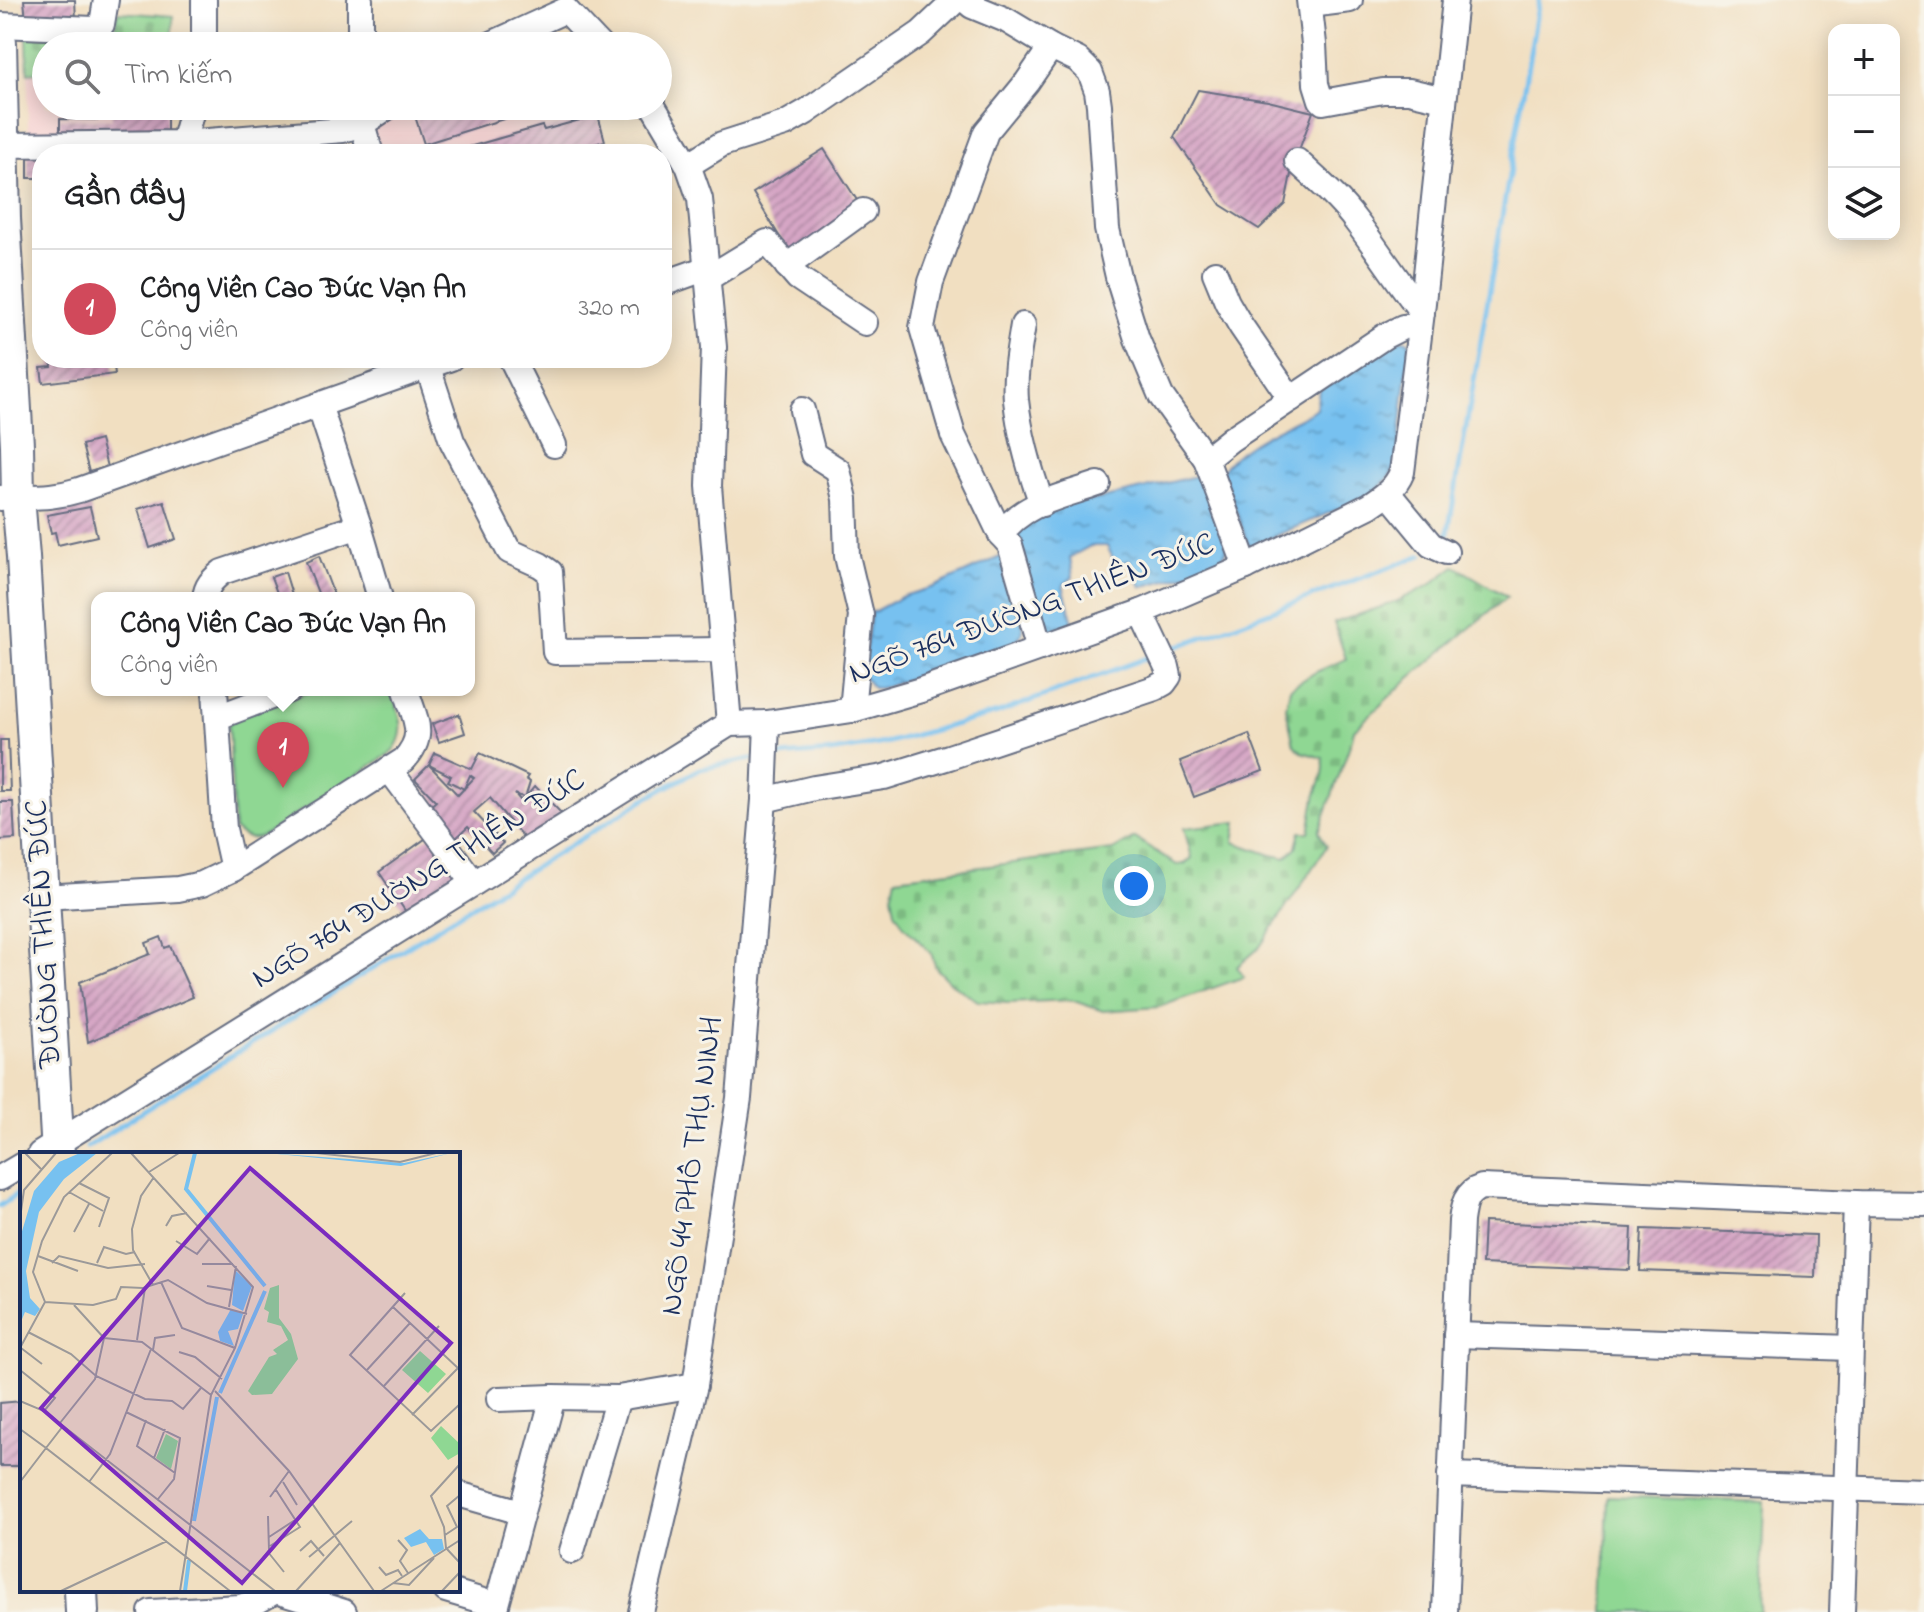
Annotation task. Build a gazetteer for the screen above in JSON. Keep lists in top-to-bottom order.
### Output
{
  "streets": {
    "main road": ["ĐƯỜNG THIÊN ĐỨC"],
    "street": ["NGÕ 764 ĐƯỜNG THIÊN ĐỨC", "NGÕ 44 PHỐ THỤ NINH"]
  },
  "crossings": [
    ["NGÕ 764 ĐƯỜNG THIÊN ĐỨC", "ĐƯỜNG THIÊN ĐỨC"],
    ["NGÕ 764 ĐƯỜNG THIÊN ĐỨC", "NGÕ 44 PHỐ THỤ NINH"]
  ],
  "page": {
    "map_buttons": ["+", "−"],
    "search": "Tìm kiếm",
    "heading": "Gần đây",
    "list": [
      {
        "mark": "1",
        "name": "Công Viên Cao Đức Vạn An",
        "note": "Công viên",
        "value": "320 m"
      }
    ],
    "popup": ["Công Viên Cao Đức Vạn An", "Công viên"],
    "pins": "1"
  }
}
